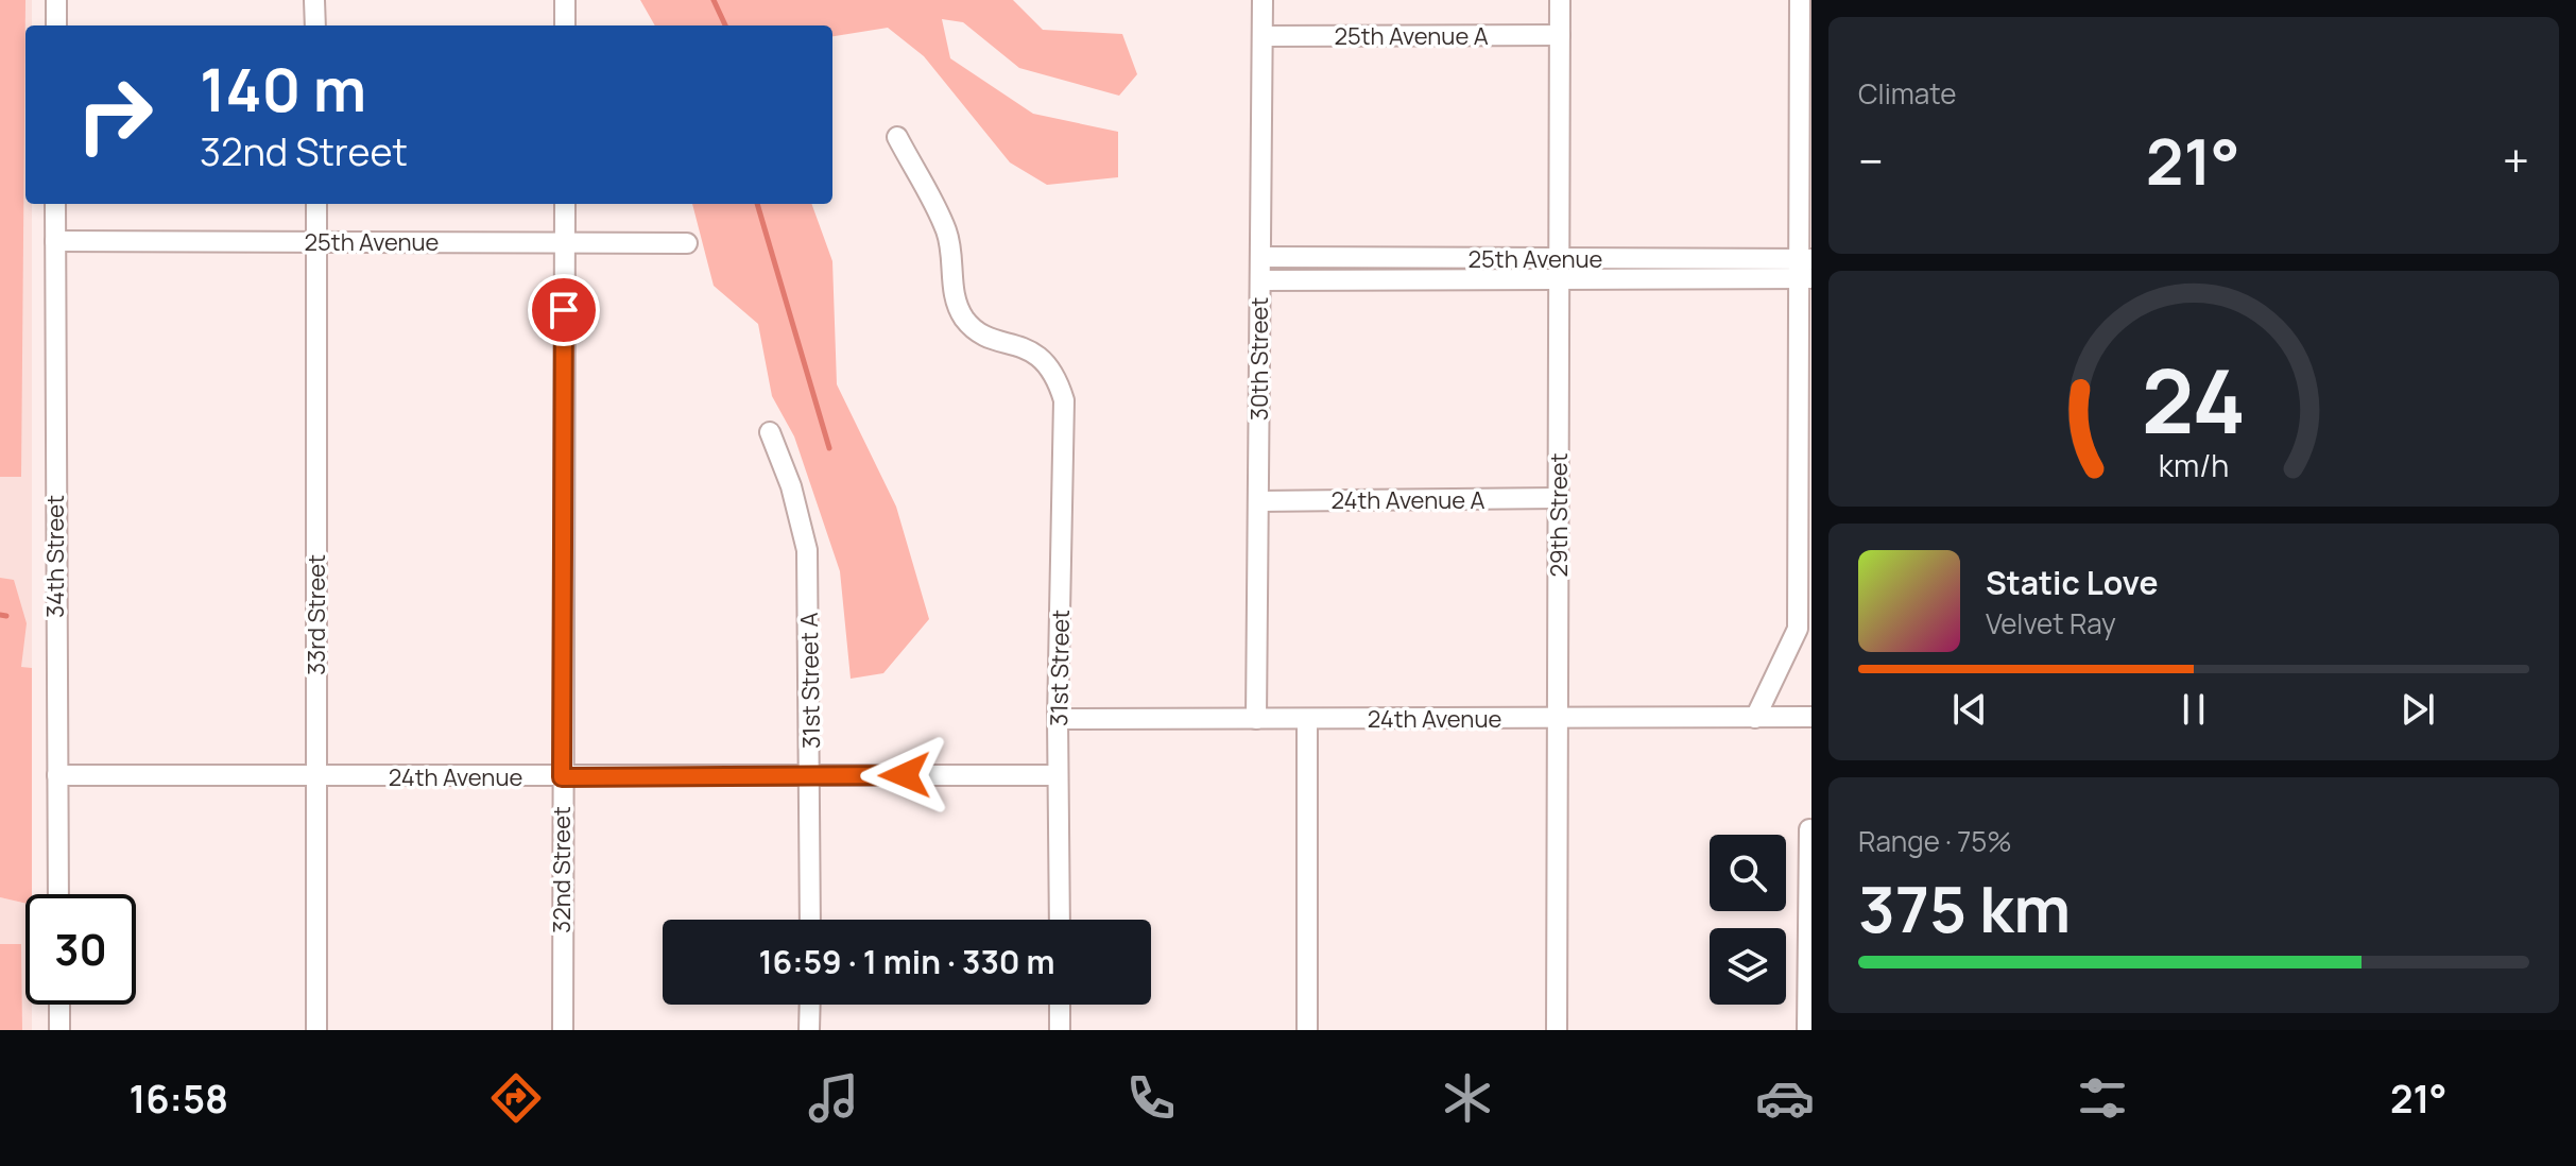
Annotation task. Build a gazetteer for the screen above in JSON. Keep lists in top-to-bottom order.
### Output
{
  "streets": {
    "street": [
      "25th Avenue A",
      "25th Avenue",
      "30th Street",
      "24th Avenue A",
      "29th Street",
      "34th Street",
      "33rd Street",
      "31st Street",
      "31st Street A",
      "24th Avenue",
      "32nd Street"
    ]
  },
  "crossings": [
    ["25th Avenue A", "30th Street"],
    ["25th Avenue A", "29th Street"],
    ["25th Avenue", "30th Street"],
    ["25th Avenue", "29th Street"],
    ["25th Avenue", "34th Street"],
    ["25th Avenue", "33rd Street"],
    ["25th Avenue", "32nd Street"],
    ["30th Street", "24th Avenue A"],
    ["30th Street", "24th Avenue"],
    ["24th Avenue A", "29th Street"],
    ["29th Street", "24th Avenue"],
    ["34th Street", "24th Avenue"],
    ["33rd Street", "24th Avenue"],
    ["31st Street", "24th Avenue"],
    ["31st Street A", "24th Avenue"],
    ["24th Avenue", "32nd Street"]
  ],
  "page": {
    "tile": [
      "Climate",
      ["Range · 75%", "375 km"]
    ],
    "turn": ["140 m", "32nd Street"],
    "heat": ["−", "21°", "+"],
    "song": ["Static Love", "Velvet Ray"],
    "limit": "30",
    "trip": "16:59 · 1 min · 330 m",
    "tabs": ["16:58", "21°"],
    "gauge": ["24", "km/h"]
  }
}
